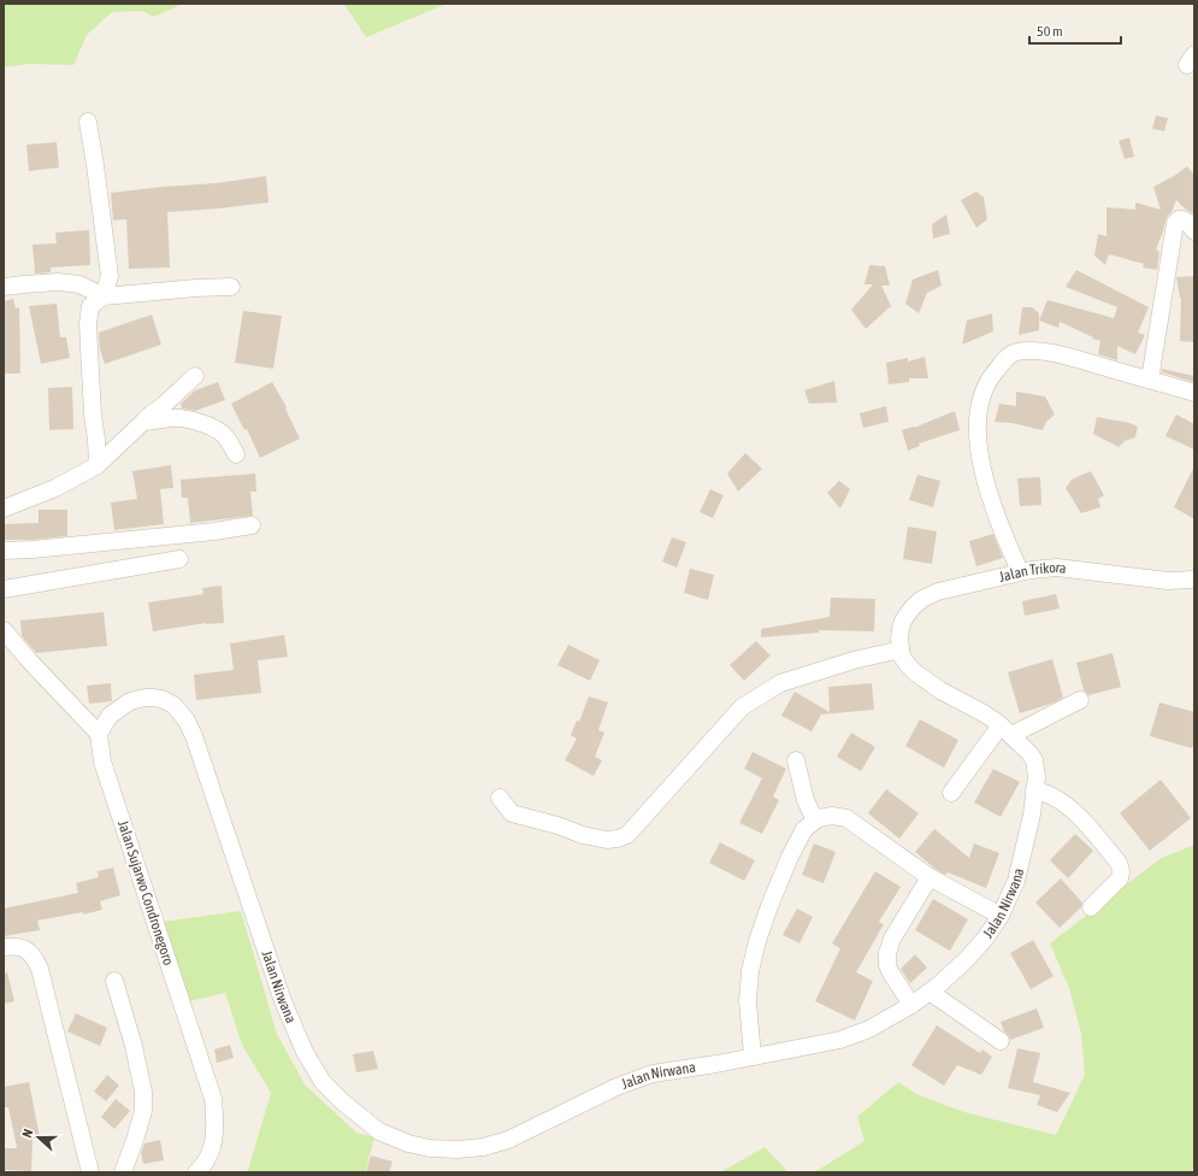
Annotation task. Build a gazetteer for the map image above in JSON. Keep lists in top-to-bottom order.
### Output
{
  "streets": {
    "street": ["Jalan Trikora", "Jalan Sujarwo Condronegoro", "Jalan Nirwana"]
  },
  "crossings": [
    ["Jalan Trikora", "Jalan Nirwana"],
    ["Jalan Sujarwo Condronegoro", "Jalan Nirwana"]
  ],
  "scale_bar": "50 m",
  "north": "left"
}
